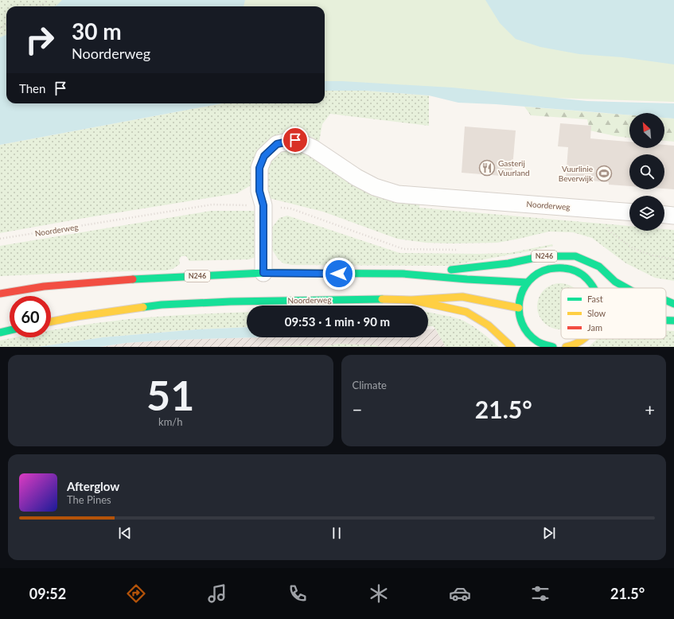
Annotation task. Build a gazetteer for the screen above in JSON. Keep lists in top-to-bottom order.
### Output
{
  "streets": {
    "main road": ["Noorderweg", "N246"]
  },
  "crossings": [
    ["Noorderweg", "N246"]
  ],
  "places": {
    "restaurant": ["Gasterij Vuurland"],
    "sports": ["Vuurlinie Beverwijk"]
  },
  "legend": ["Fast", "Slow", "Jam"],
  "north": "top left",
  "page": {
    "turn": ["30 m", "Noorderweg"],
    "then": "Then",
    "limit": "60",
    "trip": "09:53 · 1 min · 90 m",
    "tile": [
      ["51", "km/h"],
      "Climate"
    ],
    "heat": ["−", "21.5°", "+"],
    "song": ["Afterglow", "The Pines"],
    "tabs": ["09:52", "21.5°"]
  }
}
